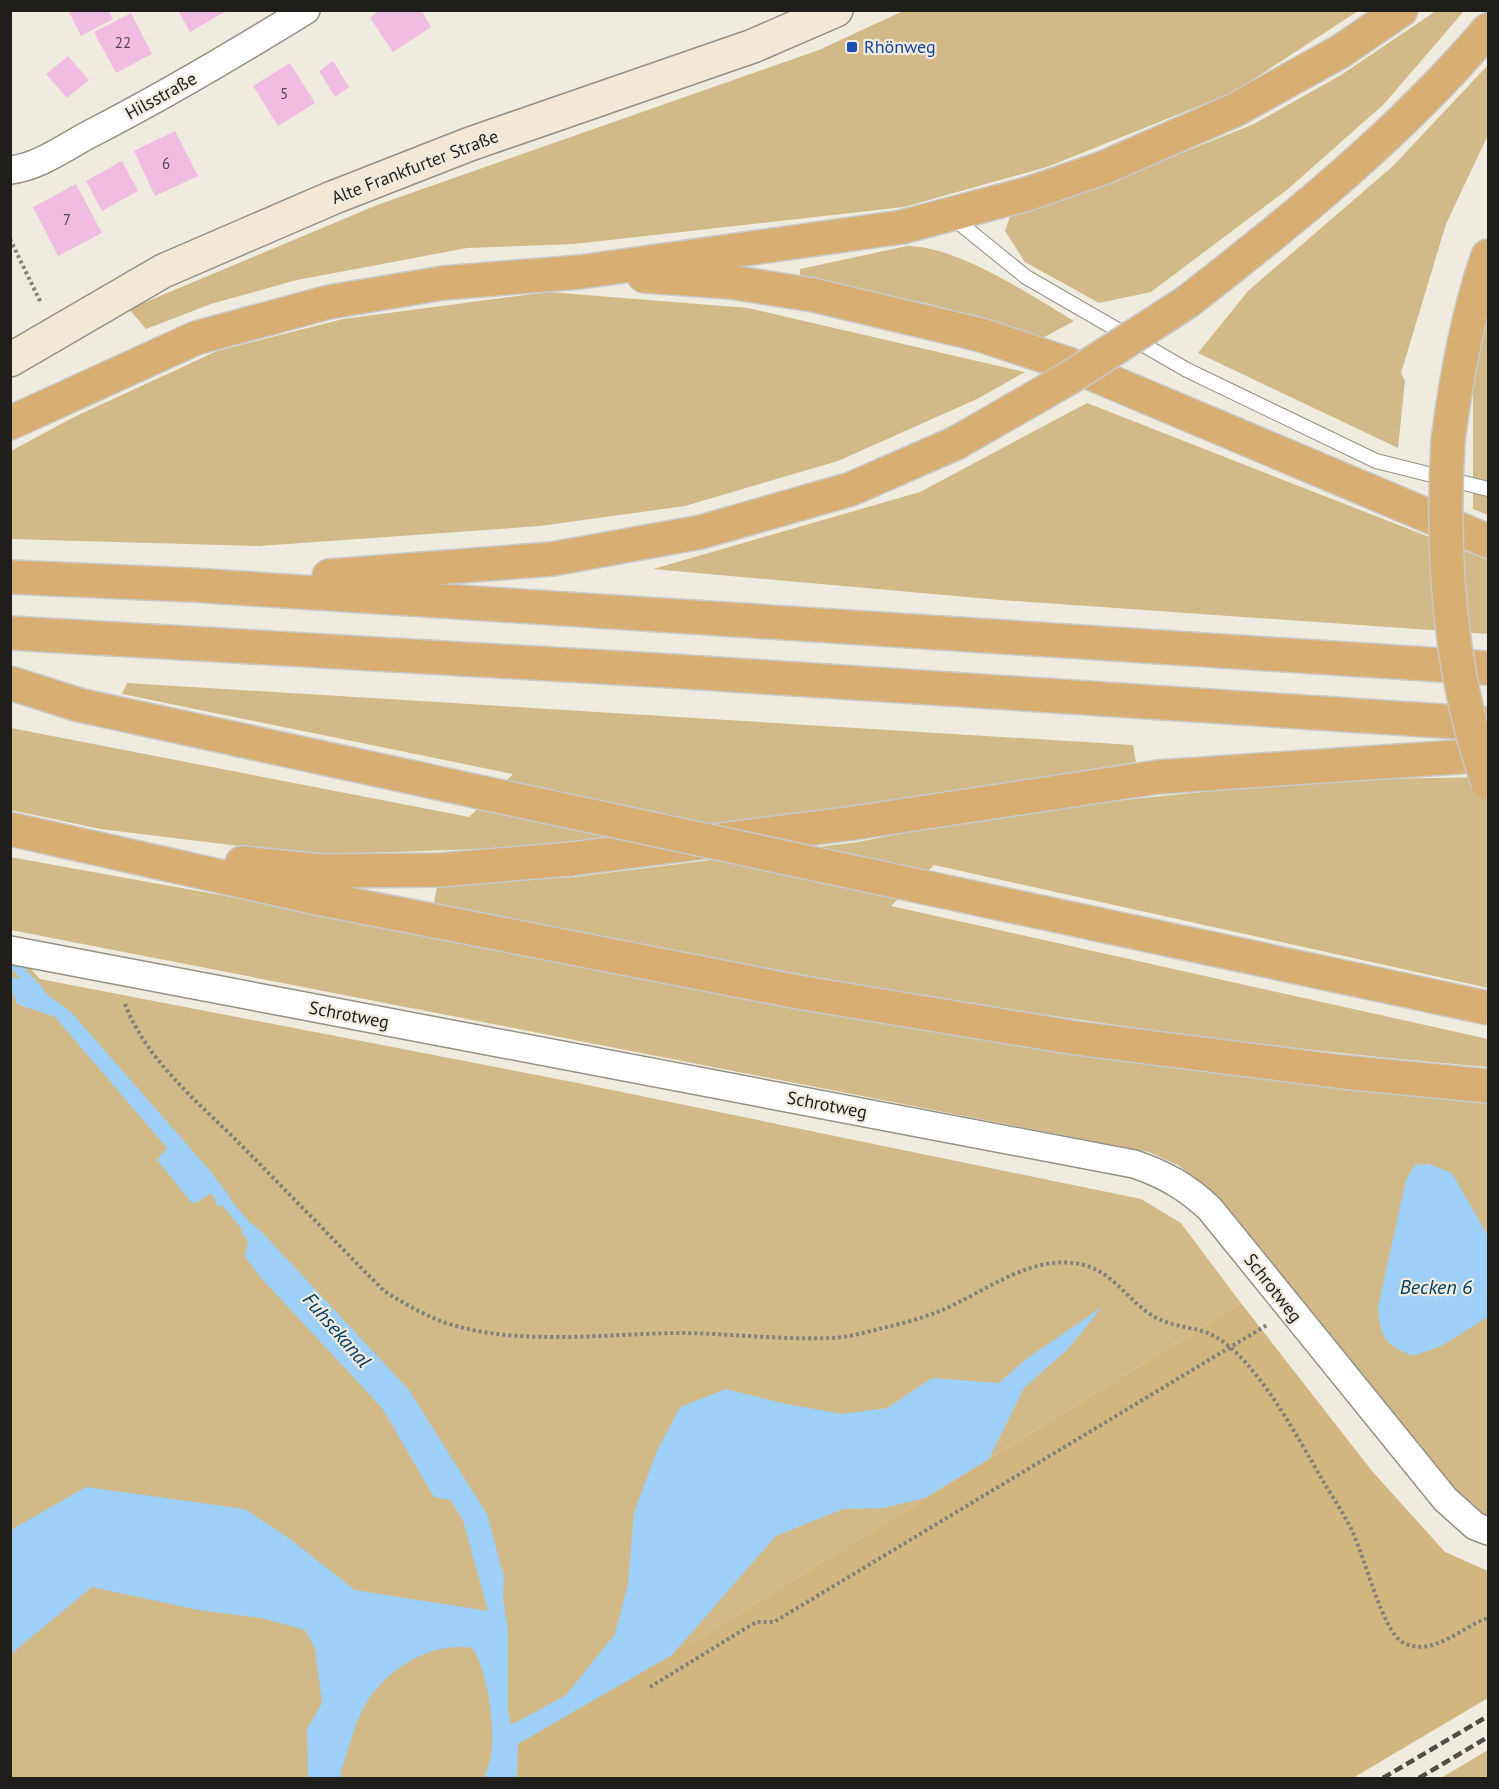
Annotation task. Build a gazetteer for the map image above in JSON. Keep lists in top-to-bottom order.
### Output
{
  "streets": {
    "street": ["Hilsstraße", "Alte Frankfurter Straße", "Schrotweg"]
  },
  "water": ["Becken 6", "Fuhsekanal"],
  "places": {
    "transit": ["Rhönweg"]
  },
  "house_numbers": [
    "22",
    "5",
    "6",
    "7"
  ]
}
